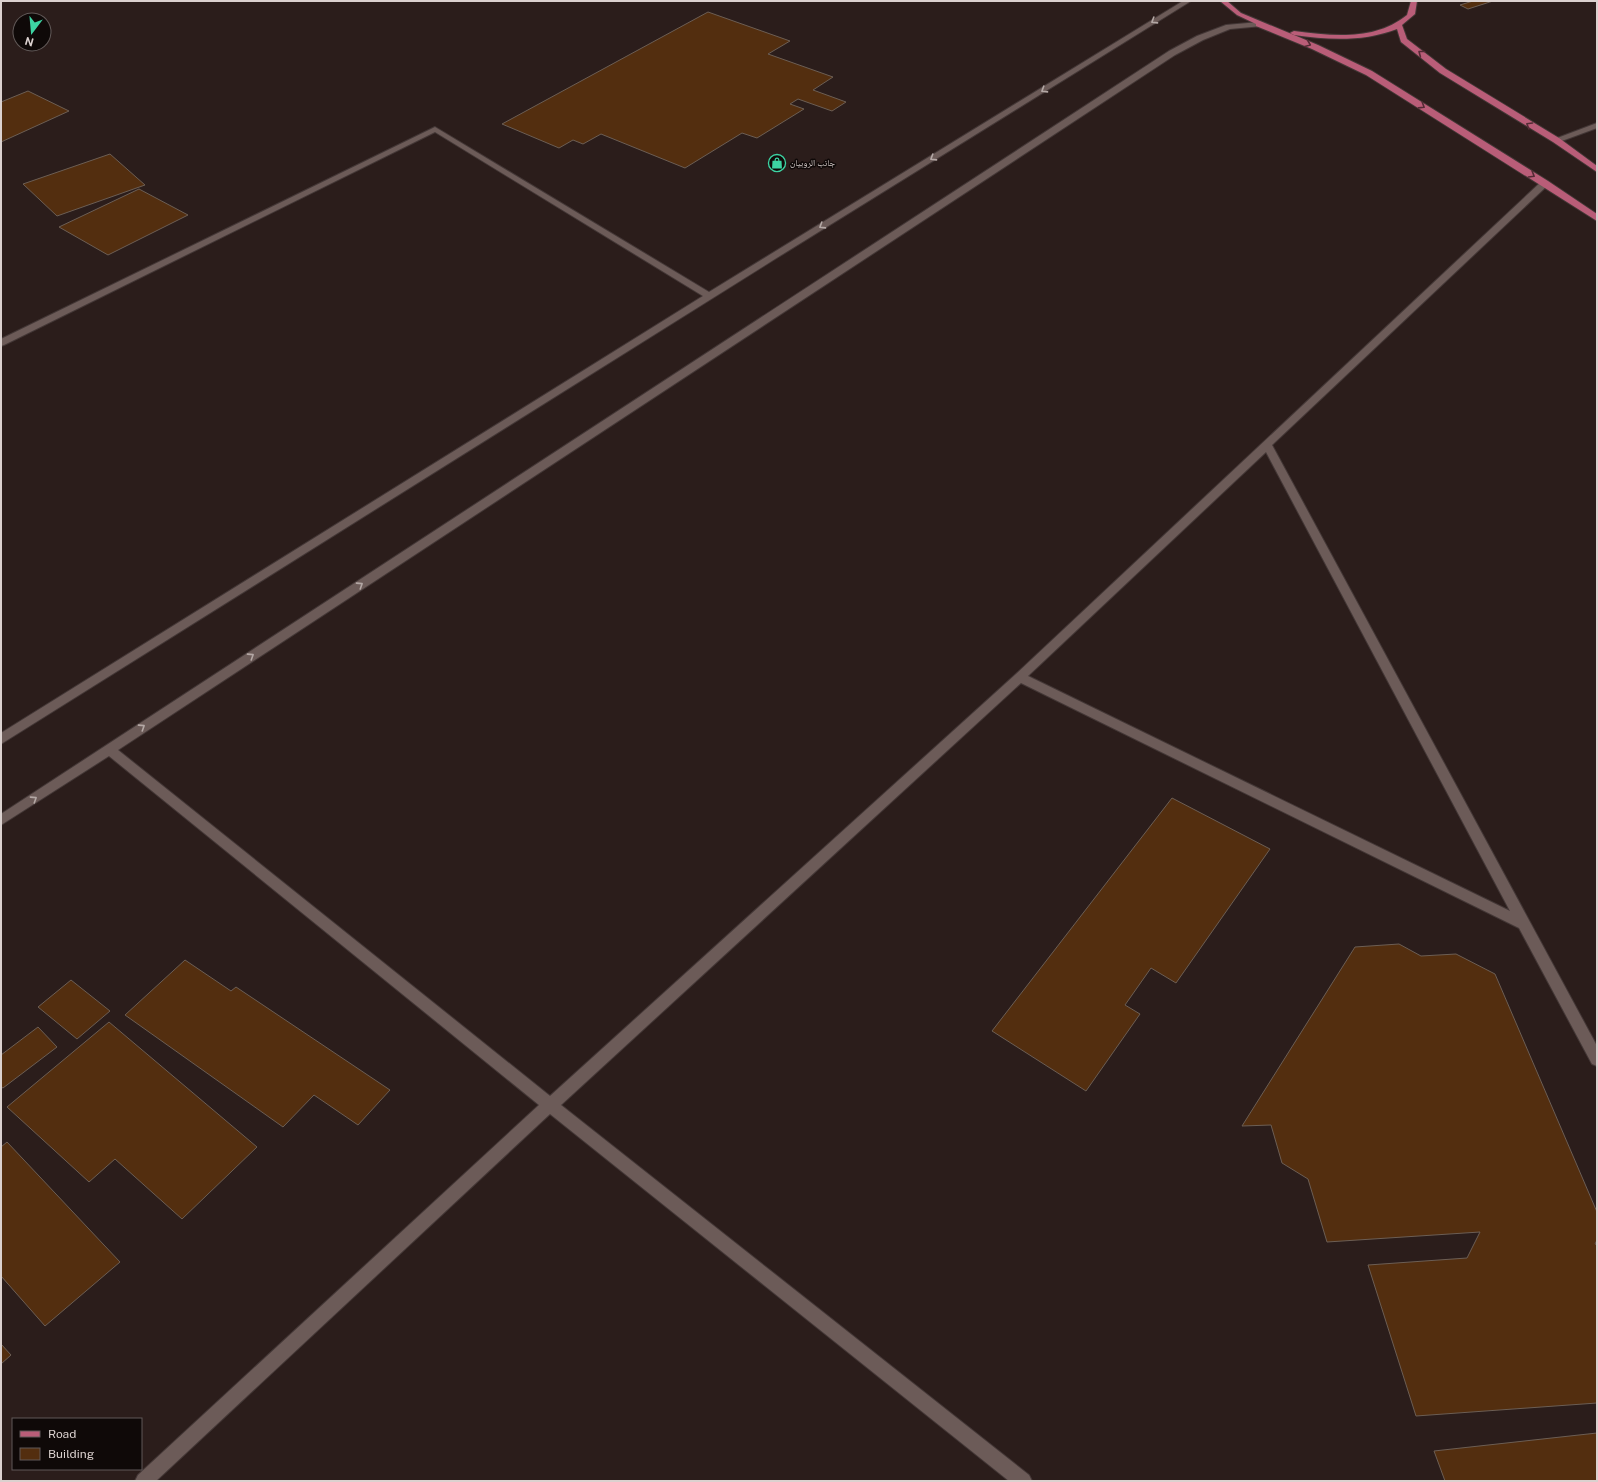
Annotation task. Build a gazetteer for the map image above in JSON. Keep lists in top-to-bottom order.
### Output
{
  "places": {
    "shop": ["جانب الروبيان"]
  },
  "legend": ["Road", "Building"],
  "north": "bottom"
}
